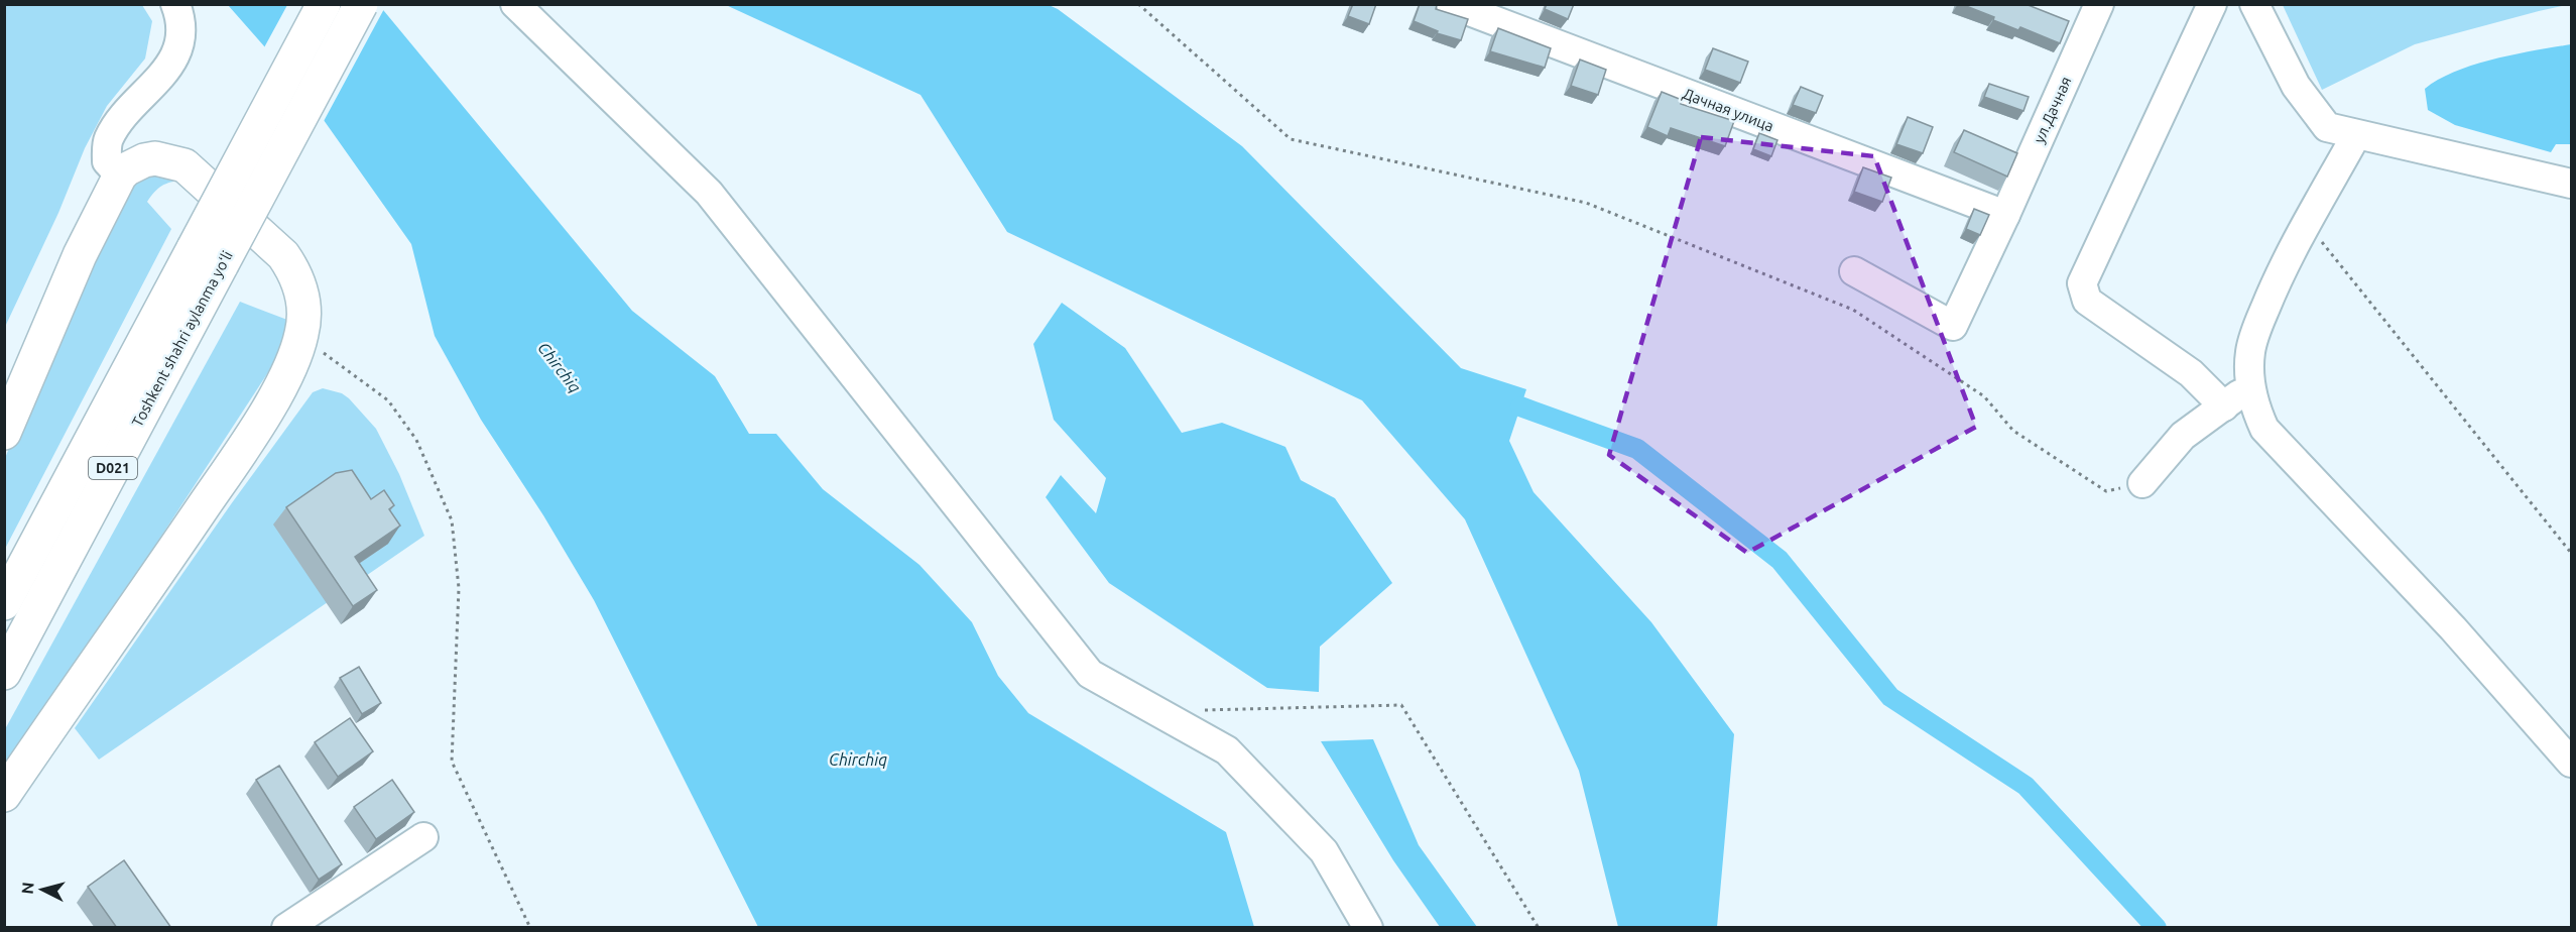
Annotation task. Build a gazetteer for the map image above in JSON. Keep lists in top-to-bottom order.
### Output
{
  "streets": {
    "highway": ["Toshkent shahri aylanma yoʻli", "D021"],
    "street": ["Дачная улица", "ул.Дачная"]
  },
  "crossings": [
    ["Дачная улица", "ул.Дачная"]
  ],
  "water": ["Chirchiq"],
  "north": "left"
}
